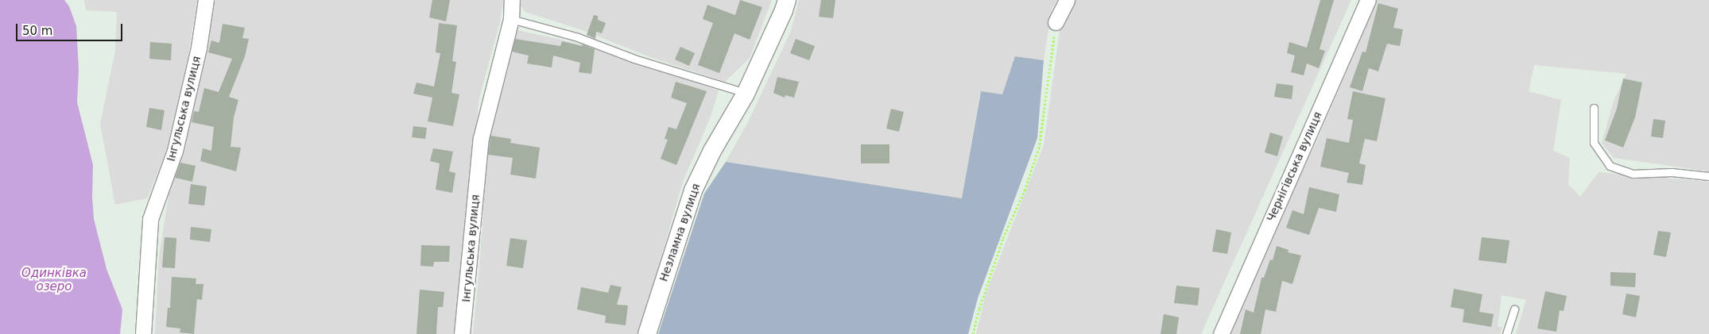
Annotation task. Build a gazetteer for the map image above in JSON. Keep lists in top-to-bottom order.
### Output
{
  "streets": {
    "street": ["Інгульська вулиця", "Чернігівська вулиця", "Незламна вулиця"]
  },
  "water": ["Одинківка озеро"],
  "scale_bar": "50 m"
}
